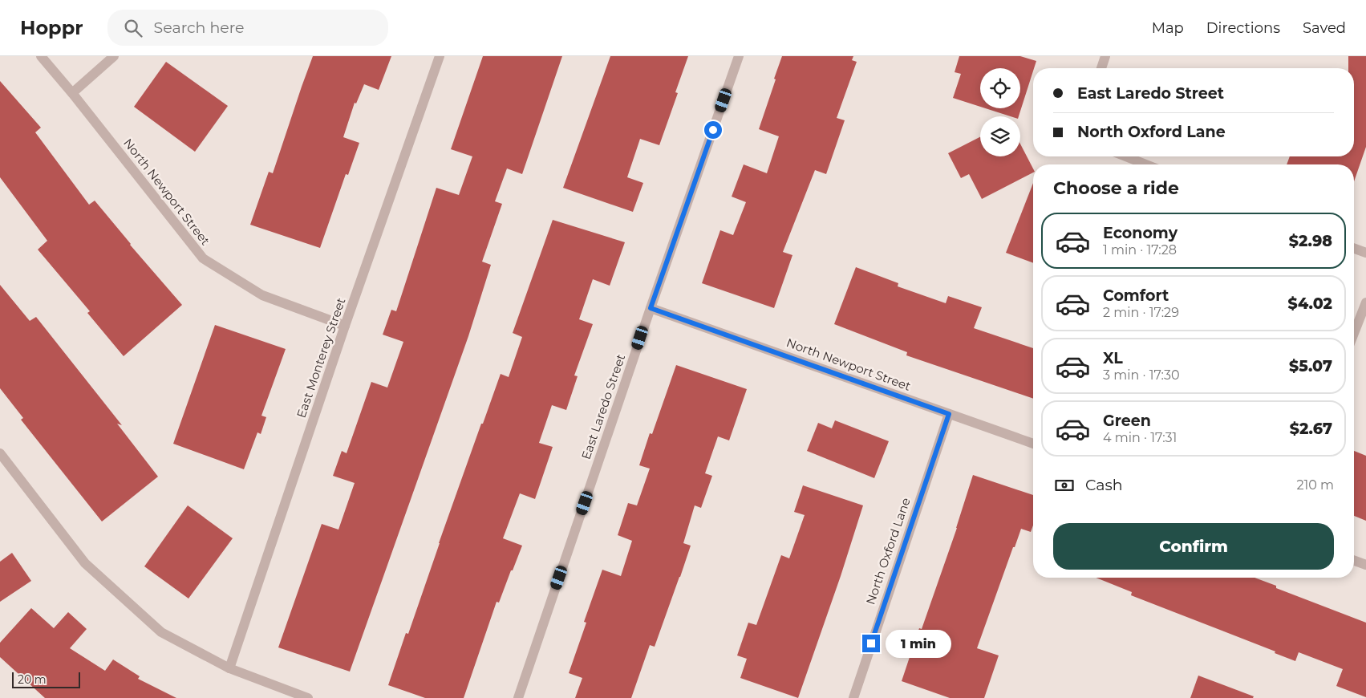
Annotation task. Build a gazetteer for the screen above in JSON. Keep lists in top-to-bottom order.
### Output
{
  "streets": {
    "street": [
      "North Newport Street",
      "East Monterey Street",
      "East Laredo Street",
      "North Oxford Lane"
    ]
  },
  "crossings": [
    ["North Newport Street", "East Monterey Street"],
    ["North Newport Street", "East Laredo Street"],
    ["North Newport Street", "North Oxford Lane"]
  ],
  "scale_bar": "20 m",
  "page": {
    "header": "Hoppr",
    "search": "Search here",
    "nav": ["Map", "Directions", "Saved"],
    "banner": ["East Laredo Street", "North Oxford Lane"],
    "heading": "Choose a ride",
    "list": [
      {
        "name": "Economy",
        "note": "1 min · 17:28",
        "value": "$2.98"
      },
      {
        "name": "Comfort",
        "note": "2 min · 17:29",
        "value": "$4.02"
      },
      {
        "name": "XL",
        "note": "3 min · 17:30",
        "value": "$5.07"
      },
      {
        "name": "Green",
        "note": "4 min · 17:31",
        "value": "$2.67"
      }
    ],
    "pay": ["Cash", "210 m"],
    "buttons": "Confirm",
    "bubble": "1 min",
    "scale": "20 m"
  }
}
